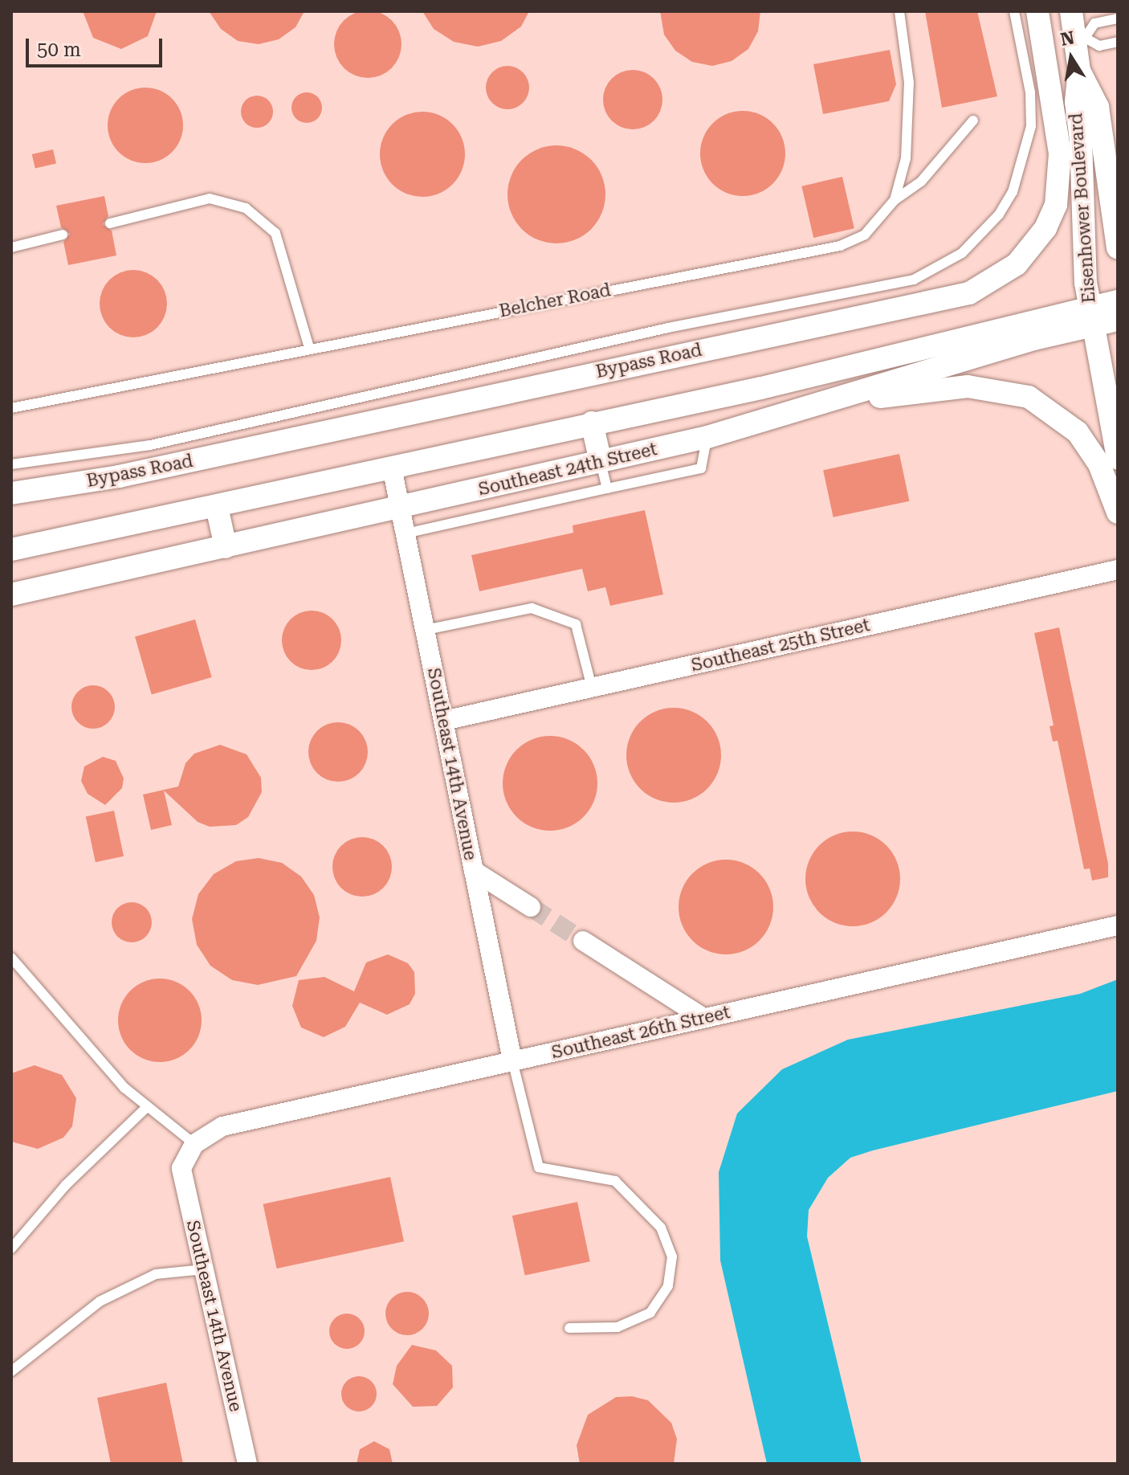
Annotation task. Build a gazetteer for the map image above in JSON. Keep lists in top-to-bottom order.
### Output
{
  "streets": {
    "street": [
      "Eisenhower Boulevard",
      "Bypass Road",
      "Southeast 24th Street",
      "Southeast 25th Street",
      "Southeast 14th Avenue",
      "Southeast 26th Street"
    ],
    "lane": ["Belcher Road"]
  },
  "crossings": [
    ["Eisenhower Boulevard", "Southeast 24th Street"],
    ["Southeast 24th Street", "Southeast 14th Avenue"],
    ["Southeast 25th Street", "Southeast 14th Avenue"],
    ["Southeast 14th Avenue", "Southeast 26th Street"]
  ],
  "scale_bar": "50 m",
  "north": "top"
}
